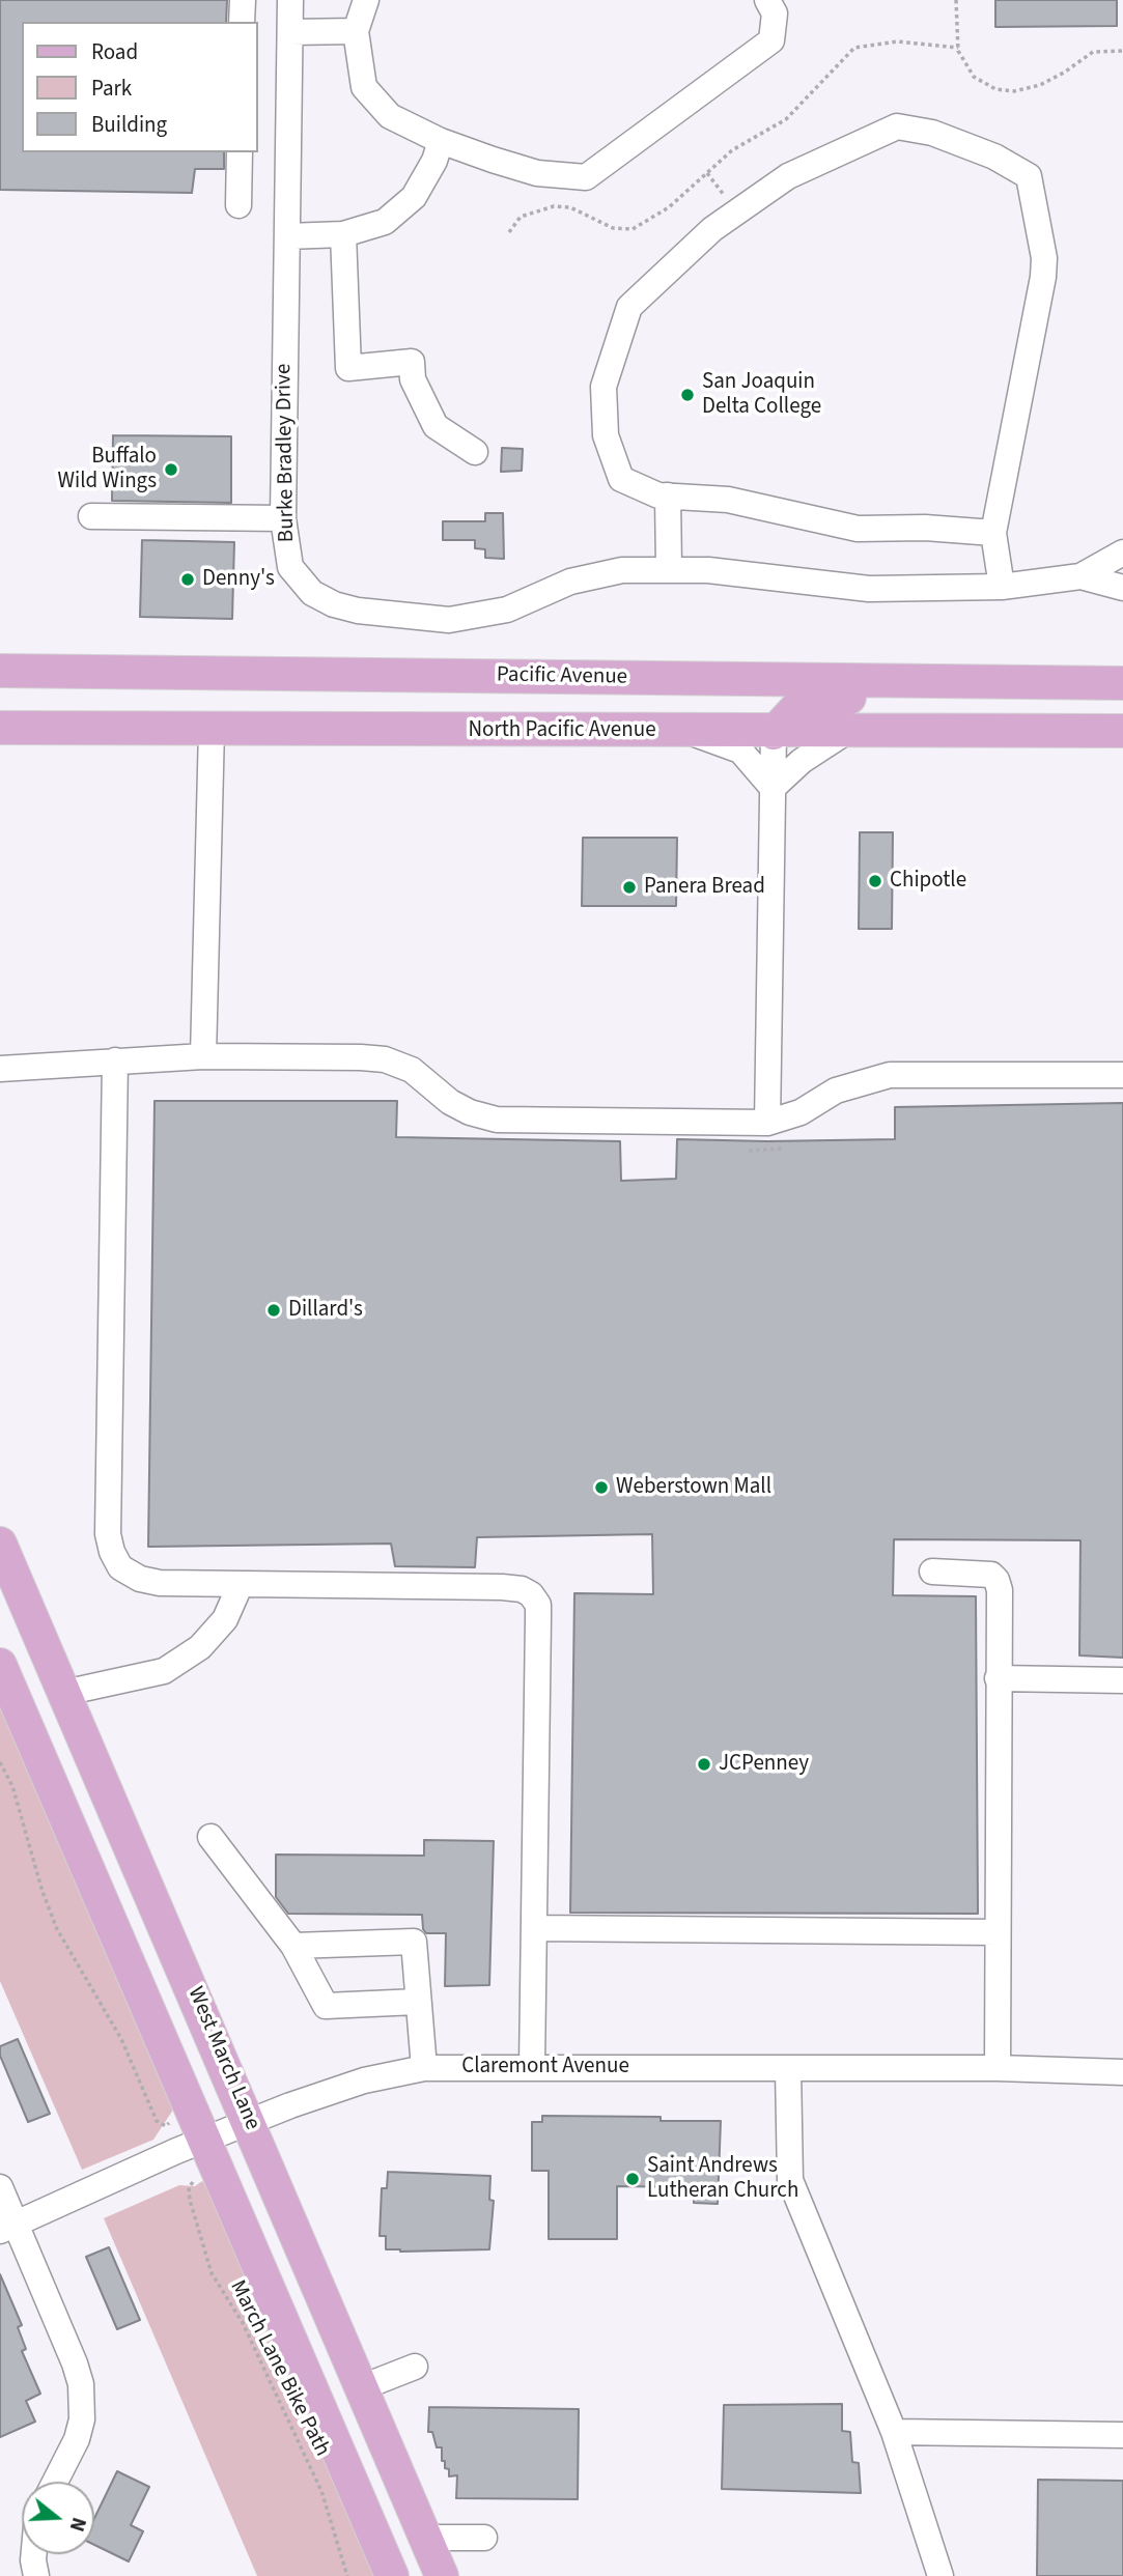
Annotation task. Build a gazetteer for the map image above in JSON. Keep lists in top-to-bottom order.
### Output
{
  "streets": {
    "main road": ["Pacific Avenue", "North Pacific Avenue", "West March Lane"],
    "street": ["Burke Bradley Drive", "Claremont Avenue"],
    "path": ["March Lane Bike Path"]
  },
  "crossings": [
    ["West March Lane", "Claremont Avenue"]
  ],
  "places": [
    "San Joaquin Delta College",
    "Buffalo Wild Wings",
    "Denny's",
    "Chipotle",
    "Panera Bread",
    "Dillard's",
    "Weberstown Mall",
    "JCPenney",
    "Saint Andrews Lutheran Church"
  ],
  "legend": ["Road", "Park", "Building"],
  "north": "right"
}
